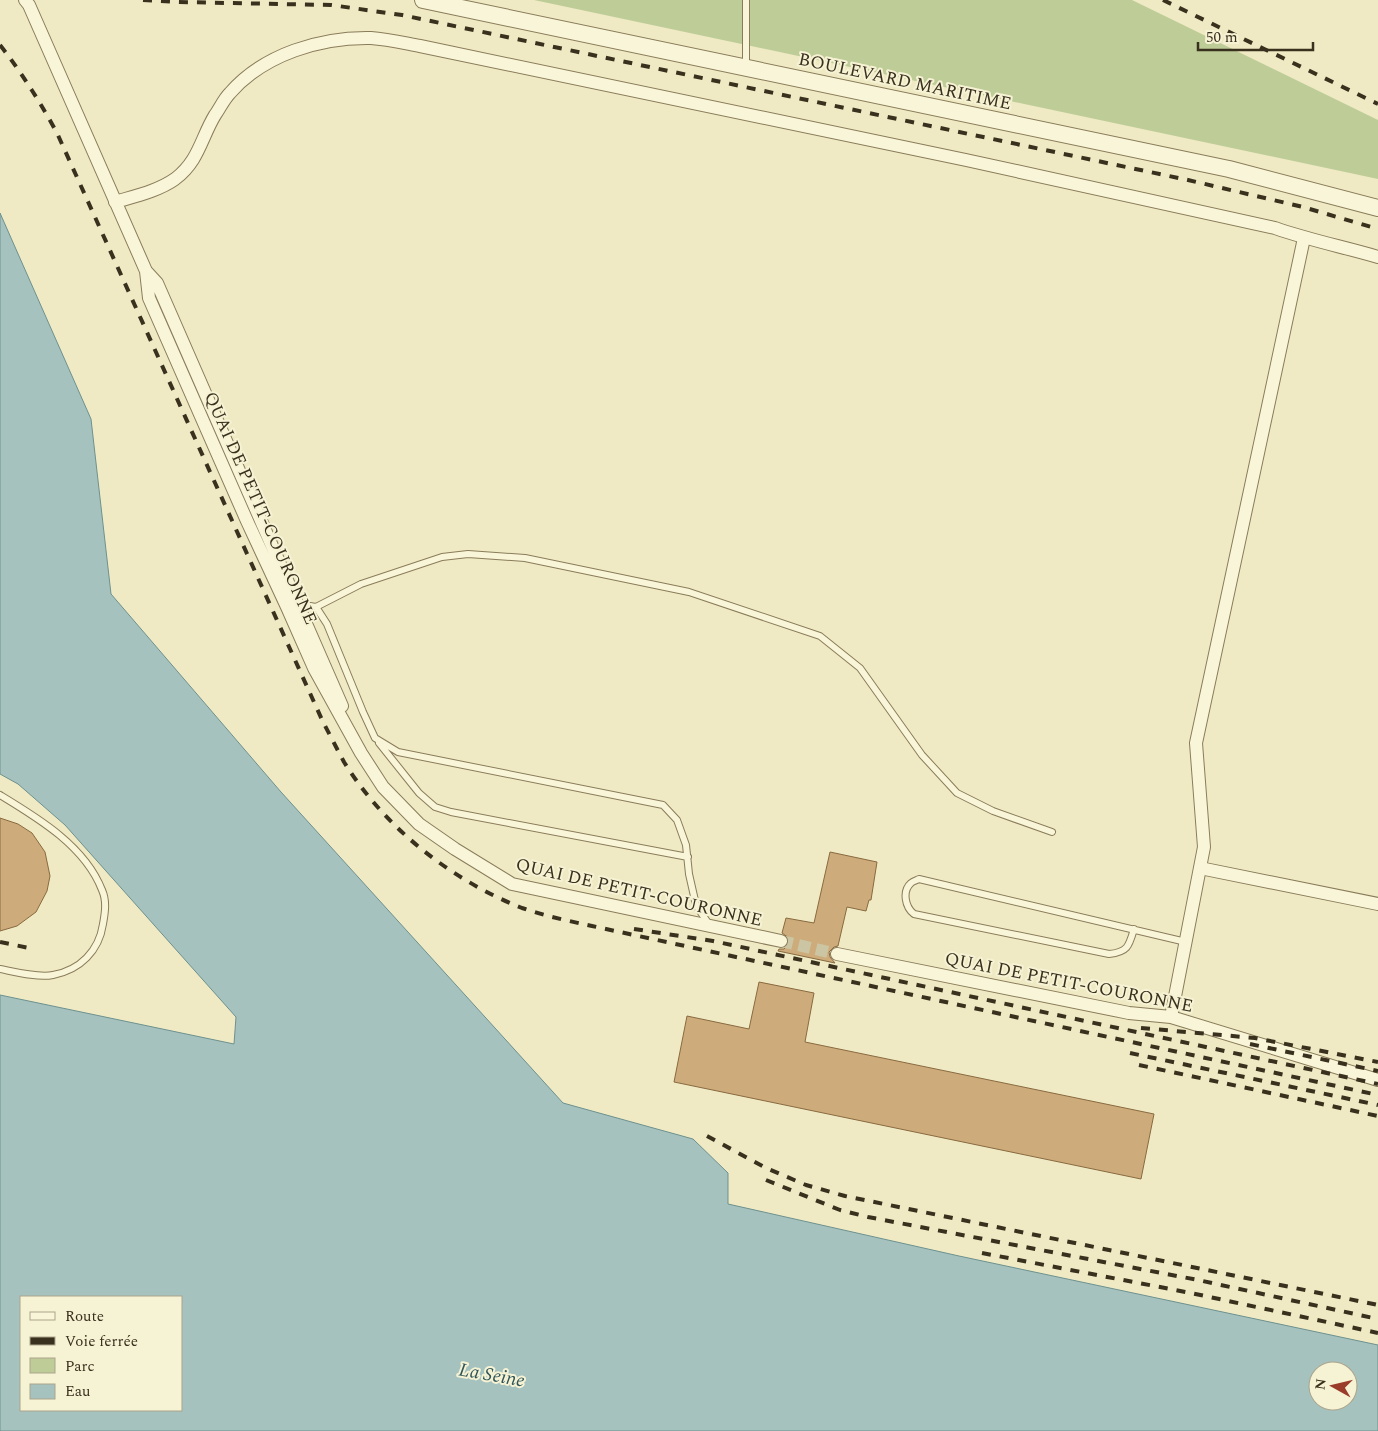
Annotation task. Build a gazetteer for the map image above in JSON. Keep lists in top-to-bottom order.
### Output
{
  "streets": {
    "street": ["BOULEVARD MARITIME", "QUAI DE PETIT-COURONNE"]
  },
  "water": ["La Seine"],
  "legend": [
    "Route",
    "Voie ferrée",
    "Parc",
    "Eau"
  ],
  "scale_bar": "50 m",
  "north": "left"
}
